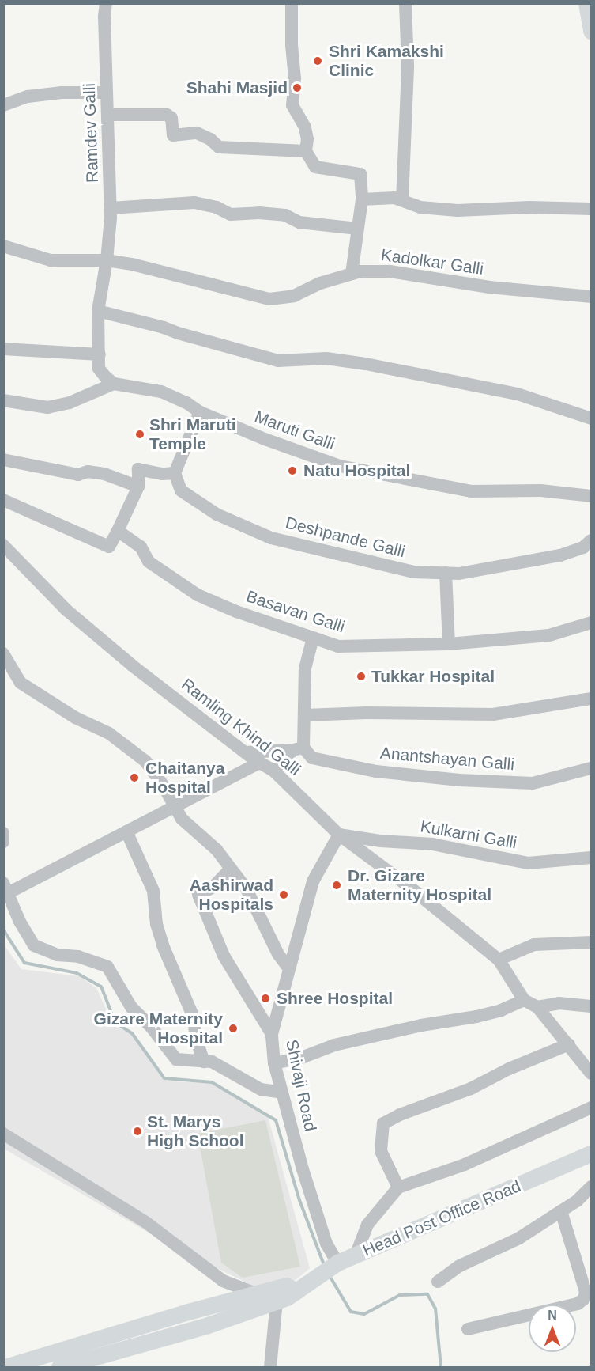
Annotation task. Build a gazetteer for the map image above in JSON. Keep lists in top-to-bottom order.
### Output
{
  "streets": {
    "main road": ["Head Post Office Road"],
    "street": [
      "Ramdev Galli",
      "Kadolkar Galli",
      "Maruti Galli",
      "Deshpande Galli",
      "Basavan Galli",
      "Ramling Khind Galli",
      "Anantshayan Galli",
      "Kulkarni Galli",
      "Shivaji Road"
    ]
  },
  "crossings": [
    ["Ramdev Galli", "Kadolkar Galli"],
    ["Ramling Khind Galli", "Kulkarni Galli"],
    ["Ramling Khind Galli", "Shivaji Road"],
    ["Kulkarni Galli", "Shivaji Road"],
    ["Shivaji Road", "Head Post Office Road"]
  ],
  "places": [
    "Shri Kamakshi Clinic",
    "Shahi Masjid",
    "Shri Maruti Temple",
    "Natu Hospital",
    "Tukkar Hospital",
    "Chaitanya Hospital",
    "Dr. Gizare Maternity Hospital",
    "Aashirwad Hospitals",
    "Shree Hospital",
    "Gizare Maternity Hospital",
    "St. Marys High School"
  ],
  "north": "top"
}
